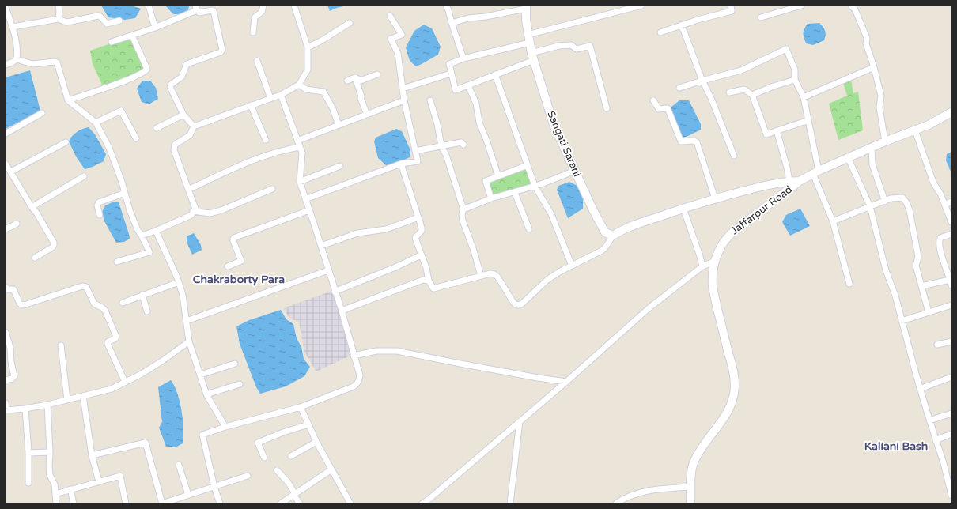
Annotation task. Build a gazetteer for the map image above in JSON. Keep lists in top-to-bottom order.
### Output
{
  "streets": {
    "street": ["Sangati Sarani", "Jaffarpur Road"]
  },
  "districts": ["Chakraborty Para", "Kaliani Bash"]
}
